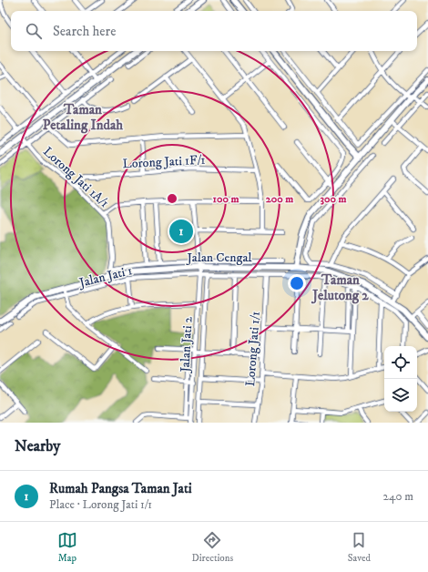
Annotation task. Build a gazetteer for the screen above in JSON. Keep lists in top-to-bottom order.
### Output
{
  "streets": {
    "street": [
      "Lorong Jati 1F/1",
      "Lorong Jati 1A/1",
      "Jalan Cengal",
      "Jalan Jati 1",
      "Jalan Jati 2",
      "Lorong Jati 1/1"
    ]
  },
  "crossings": [
    ["Lorong Jati 1F/1", "Lorong Jati 1A/1"],
    ["Lorong Jati 1A/1", "Jalan Cengal"],
    ["Jalan Cengal", "Jalan Jati 1"],
    ["Jalan Cengal", "Jalan Jati 2"],
    ["Jalan Jati 1", "Jalan Jati 2"],
    ["Jalan Jati 1", "Lorong Jati 1/1"]
  ],
  "districts": ["Taman Petaling Indah", "Taman Jelutong 2"],
  "page": {
    "search": "Search here",
    "pins": "1",
    "heading": "Nearby",
    "list": [
      {
        "mark": "1",
        "name": "Rumah Pangsa Taman Jati",
        "note": "Place · Lorong Jati 1/1",
        "value": "240 m"
      }
    ],
    "nav": ["Map", "Directions", "Saved"]
  },
  "rings": ["100 m", "200 m", "300 m"]
}
